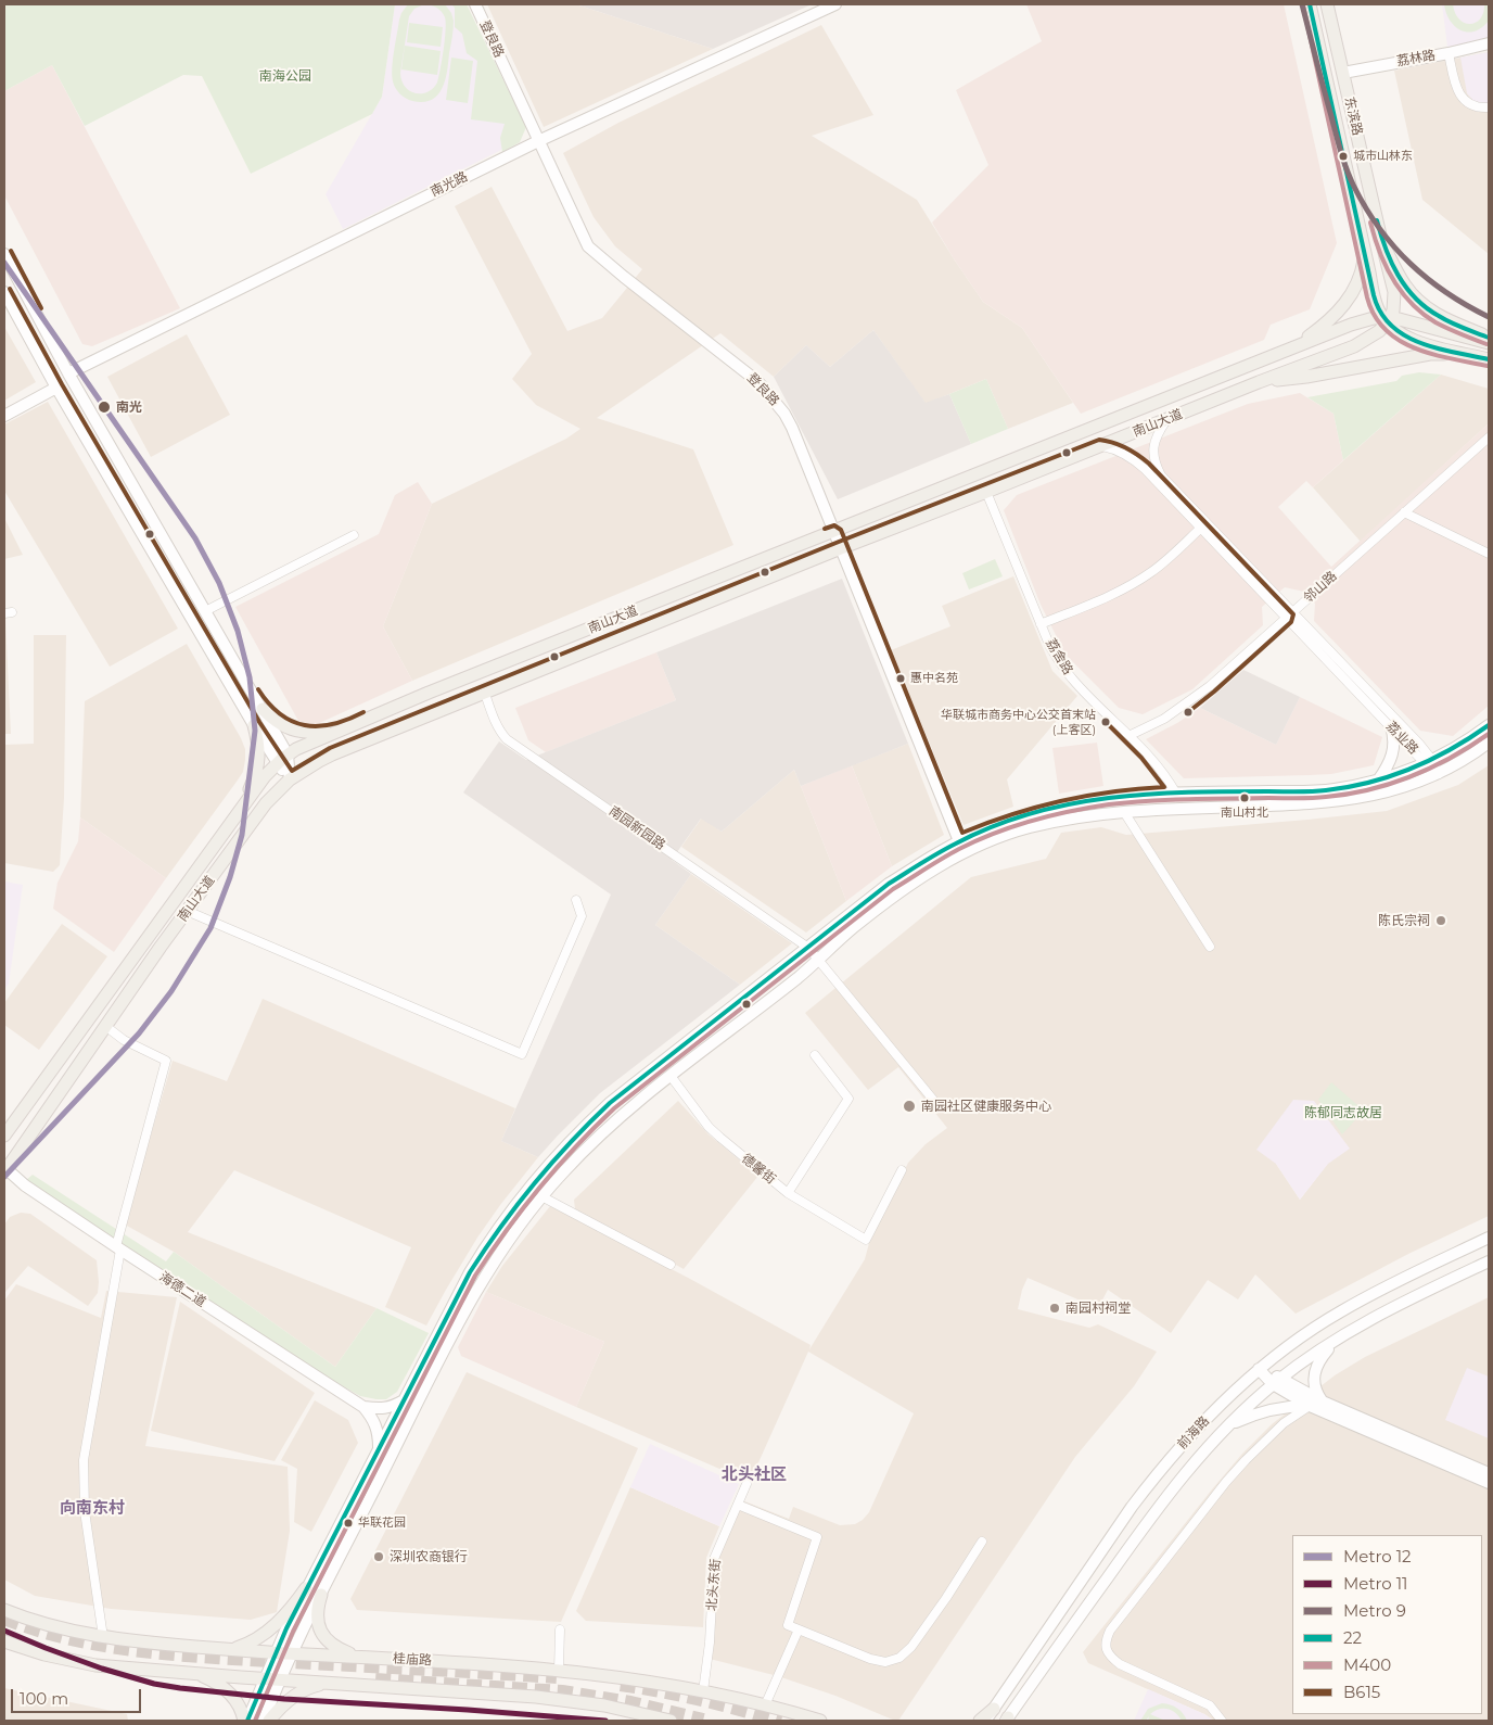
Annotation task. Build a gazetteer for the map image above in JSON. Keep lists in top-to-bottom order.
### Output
{
  "streets": {
    "main road": [
      "登良路",
      "荔林路",
      "东滨路",
      "南光路",
      "南山大道",
      "海德二道",
      "前海路",
      "桂庙路"
    ],
    "street": [
      "邻山路",
      "荔舍路",
      "荔业路",
      "南园新园路",
      "德馨街",
      "北头东街"
    ]
  },
  "crossings": [
    ["登良路", "南光路"],
    ["登良路", "南山大道"],
    ["荔林路", "东滨路"],
    ["东滨路", "南山大道"],
    ["南山大道", "荔舍路"],
    ["南山大道", "荔业路"],
    ["南山大道", "南园新园路"],
    ["南山大道", "海德二道"],
    ["邻山路", "荔舍路"],
    ["邻山路", "荔业路"],
    ["北头东街", "桂庙路"]
  ],
  "districts": ["北头社区", "向南东村"],
  "parks": ["南海公园", "陈郁同志故居"],
  "places": [
    "城市山林东",
    "南光",
    "惠中名苑",
    "华联城市商务中心公交首末站 (上客区)",
    "南山村北",
    "陈氏宗祠",
    "南园社区健康服务中心",
    "南园村祠堂",
    "华联花园",
    "深圳农商银行"
  ],
  "lines": [
    "metro line 9",
    "transit line 22",
    "transit line M400",
    "transit line B615",
    "metro line 12",
    "metro line 11"
  ],
  "legend": [
    "Metro 12",
    "Metro 11",
    "Metro 9",
    "22",
    "M400",
    "B615"
  ],
  "scale_bar": "100 m"
}
